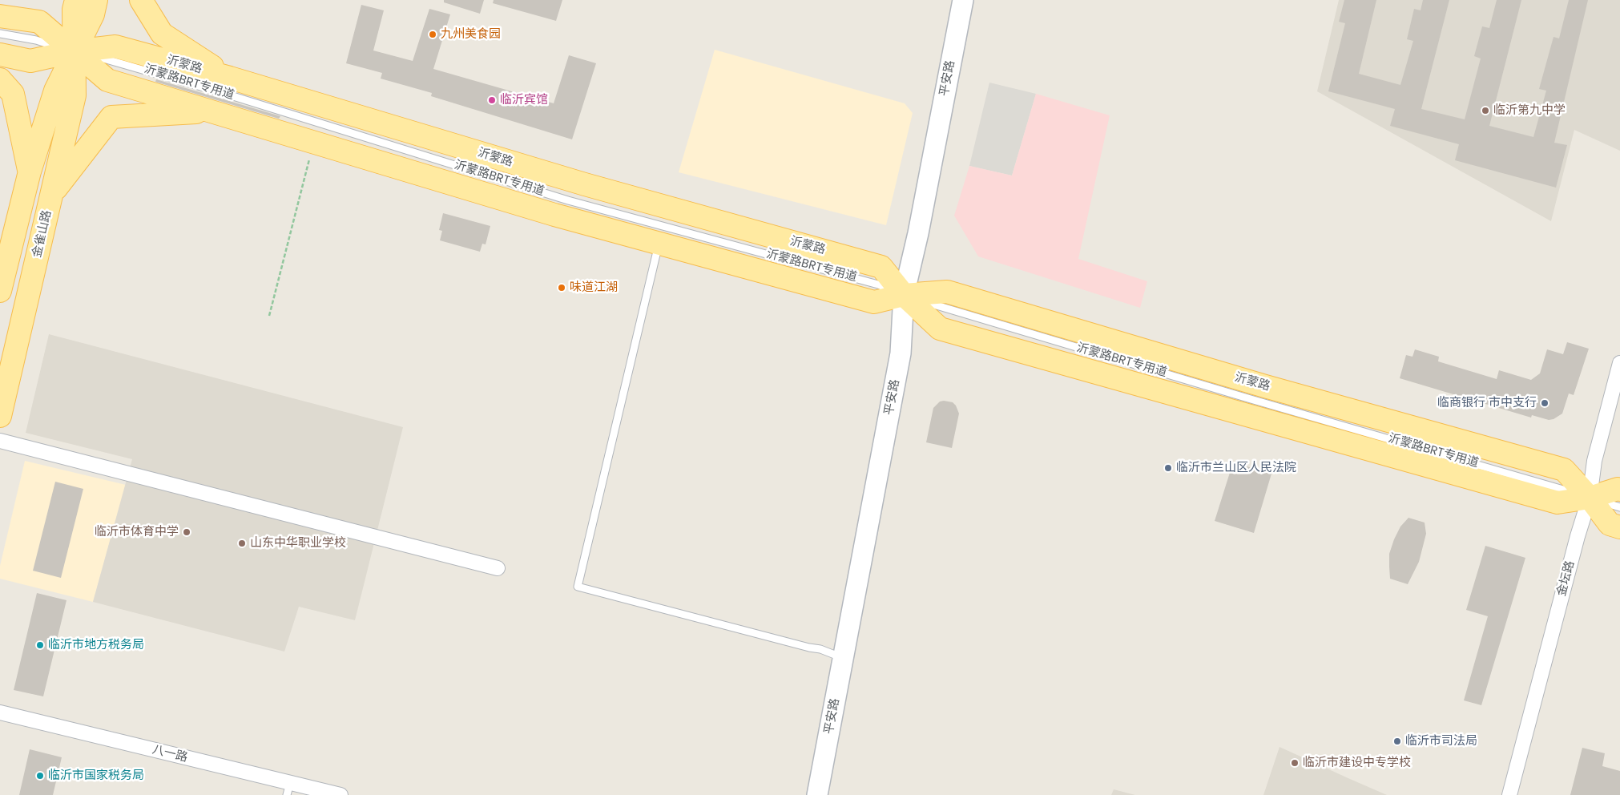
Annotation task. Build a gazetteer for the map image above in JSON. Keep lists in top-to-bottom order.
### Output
{
  "streets": {
    "main road": ["沂蒙路", "平安路", "金雀山路"],
    "street": ["金坛路", "八一路"],
    "lane": ["沂蒙路BRT专用道"]
  },
  "crossings": [
    ["沂蒙路", "平安路"],
    ["沂蒙路", "沂蒙路BRT专用道"],
    ["沂蒙路", "金雀山路"],
    ["沂蒙路", "金坛路"],
    ["平安路", "沂蒙路BRT专用道"],
    ["沂蒙路BRT专用道", "金雀山路"]
  ],
  "places": [
    "九州美食园",
    "临沂宾馆",
    "临沂第九中学",
    "味道江湖",
    "临商银行 市中支行",
    "临沂市兰山区人民法院",
    "临沂市体育中学",
    "山东中华职业学校",
    "临沂市地方税务局",
    "临沂市司法局",
    "临沂市建设中专学校",
    "临沂市国家税务局"
  ]
}
